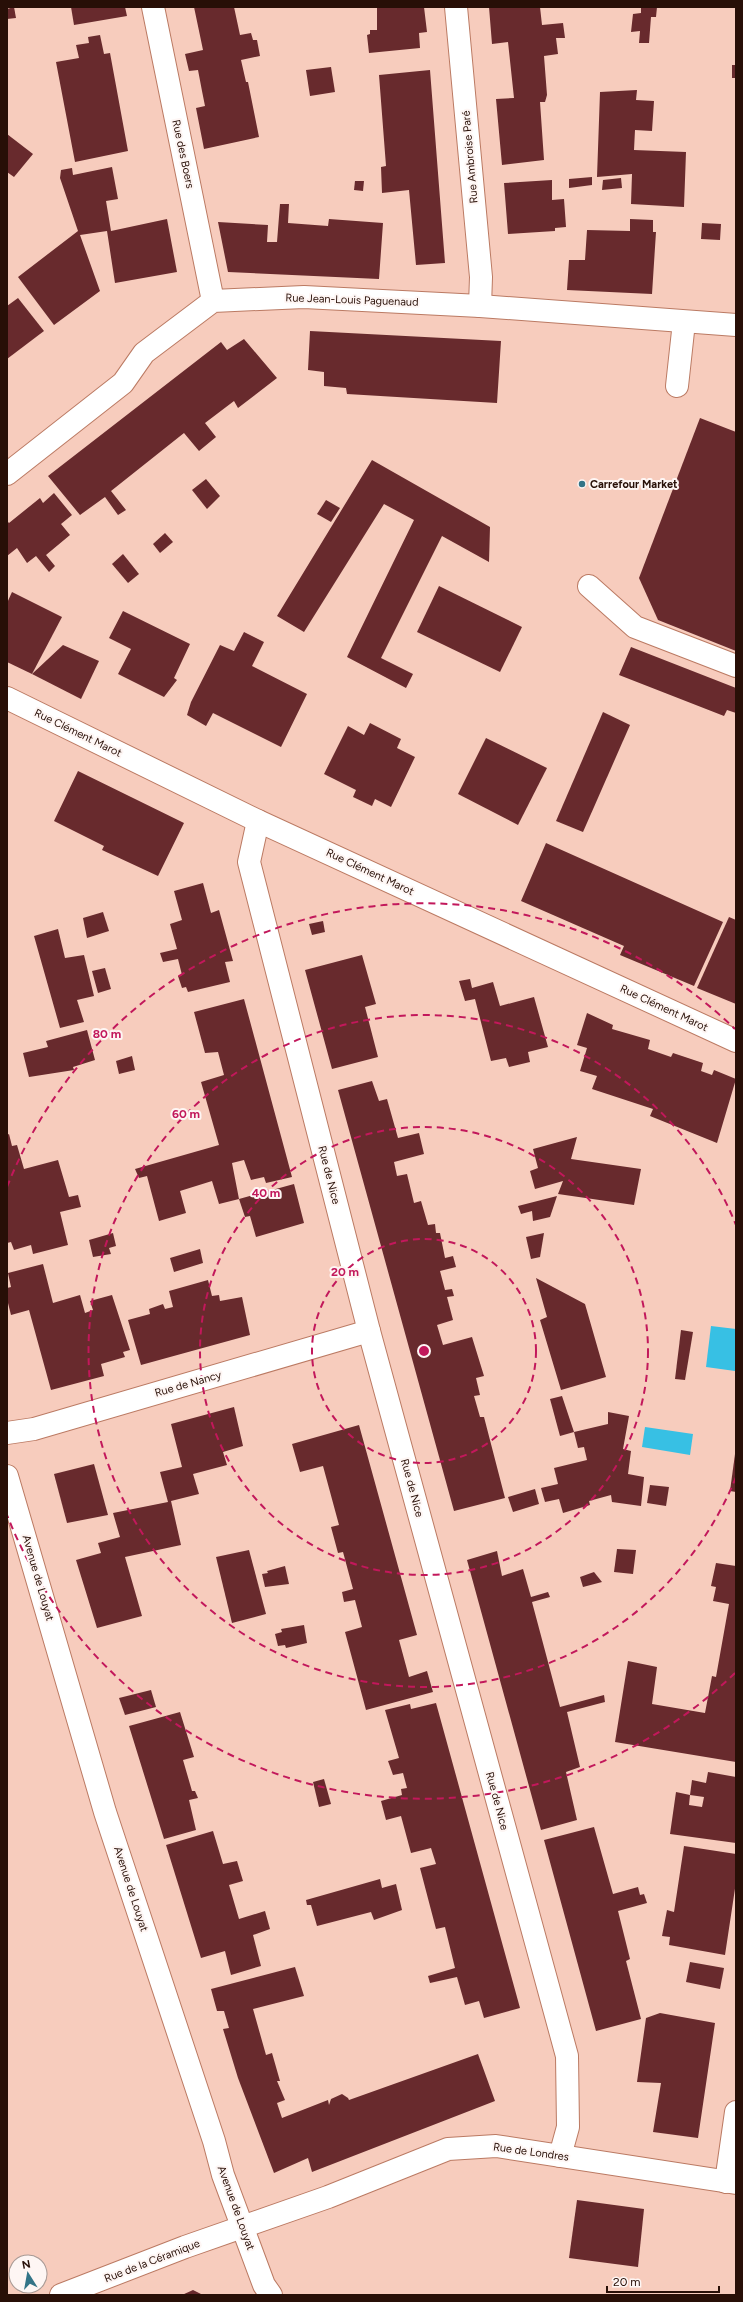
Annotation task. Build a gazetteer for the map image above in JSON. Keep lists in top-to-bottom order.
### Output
{
  "streets": {
    "street": [
      "Rue des Boers",
      "Rue Ambroise Paré",
      "Rue Jean-Louis Paguenaud",
      "Rue Clément Marot",
      "Rue de Nice",
      "Rue de Nancy",
      "Avenue de Louyat",
      "Rue de Londres",
      "Rue de la Céramique"
    ]
  },
  "crossings": [
    ["Rue des Boers", "Rue Jean-Louis Paguenaud"],
    ["Rue Ambroise Paré", "Rue Jean-Louis Paguenaud"],
    ["Rue Clément Marot", "Rue de Nice"],
    ["Rue de Nice", "Rue de Nancy"],
    ["Rue de Nice", "Rue de Londres"],
    ["Avenue de Louyat", "Rue de Londres"],
    ["Avenue de Louyat", "Rue de la Céramique"],
    ["Rue de Londres", "Rue de la Céramique"]
  ],
  "places": ["Carrefour Market"],
  "scale_bar": "20 m",
  "north": "top",
  "rings": [
    "80 m",
    "60 m",
    "40 m",
    "20 m"
  ]
}
